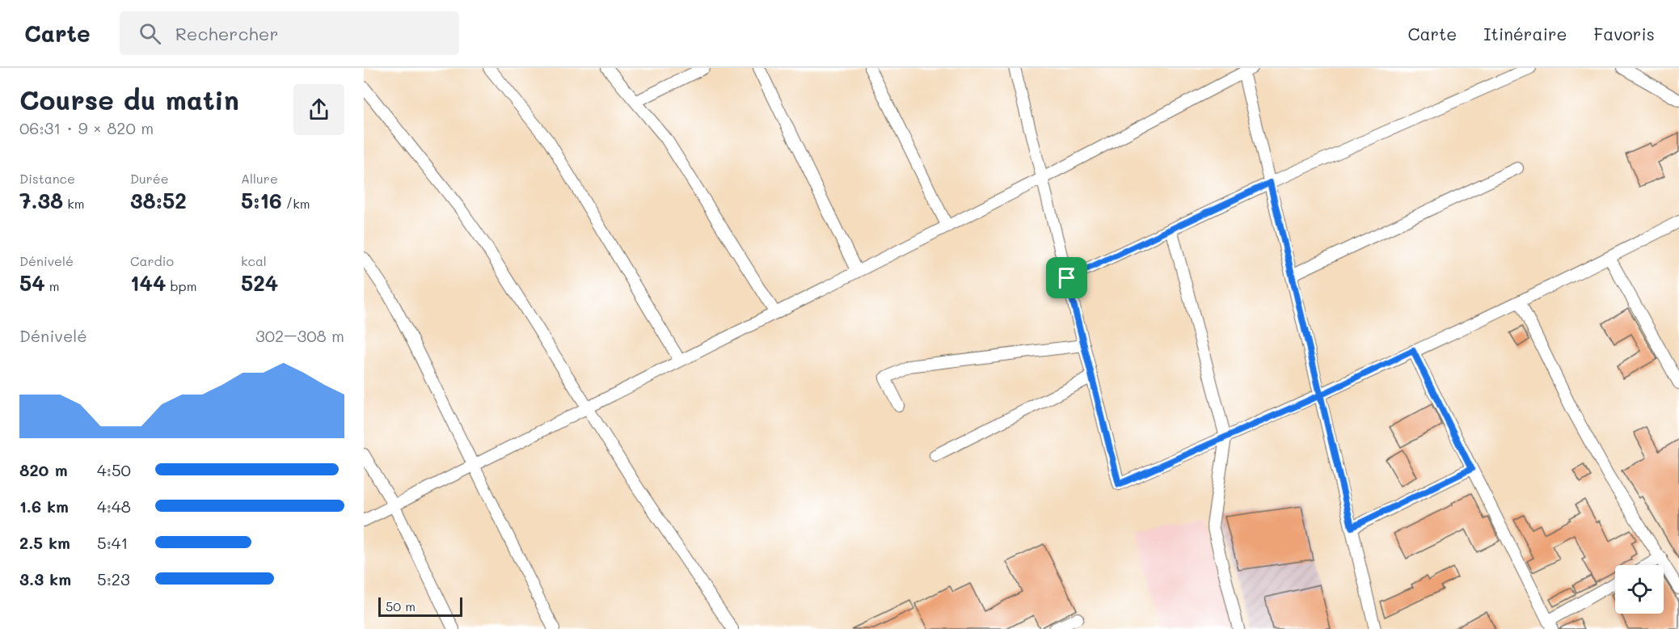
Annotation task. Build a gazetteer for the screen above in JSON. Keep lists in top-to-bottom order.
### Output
{
  "scale_bar": "50 m",
  "page": {
    "header": "Carte",
    "search": "Rechercher",
    "nav": ["Carte", "Itinéraire", "Favoris"],
    "heading": ["Course du matin", "06:31 · 9 × 820 m"],
    "stats": [
      ["Distance", "7.38 km"],
      ["Durée", "38:52"],
      ["Allure", "5:16 /km"],
      ["Dénivelé", "54 m"],
      ["Cardio", "144 bpm"],
      ["kcal", "524"]
    ],
    "chart": ["Dénivelé", "302–308 m"],
    "list": [
      {
        "name": "820 m",
        "note": "4:50"
      },
      {
        "name": "1.6 km",
        "note": "4:48"
      },
      {
        "name": "2.5 km",
        "note": "5:41"
      },
      {
        "name": "3.3 km",
        "note": "5:23"
      }
    ],
    "scale": "50 m"
  }
}
